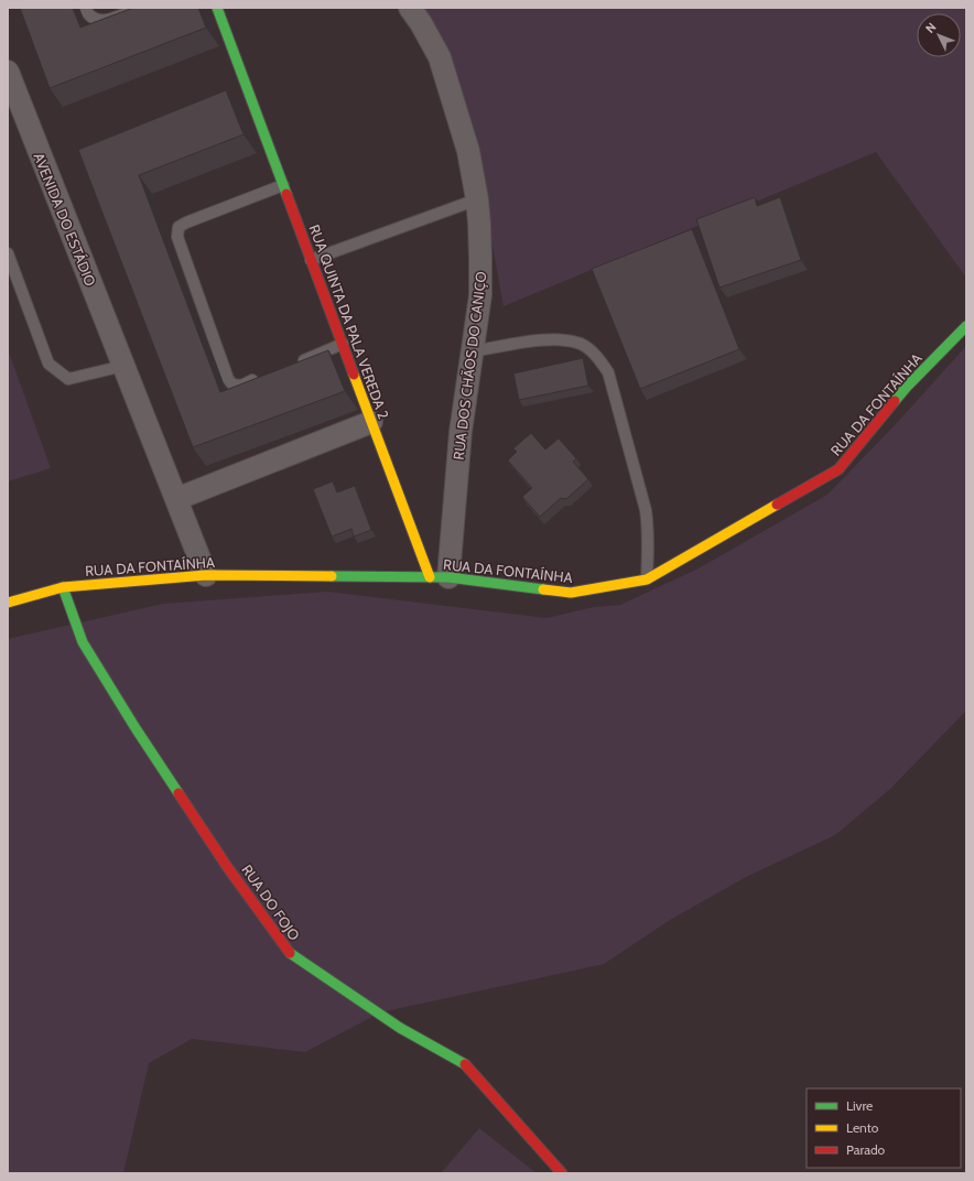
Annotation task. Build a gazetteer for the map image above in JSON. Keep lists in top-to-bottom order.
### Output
{
  "streets": {
    "street": [
      "AVENIDA DO ESTÁDIO",
      "RUA QUINTA DA PALA VEREDA 2",
      "RUA DOS CHÃOS DO CANIÇO",
      "RUA DA FONTAÍNHA",
      "RUA DO FOJO"
    ]
  },
  "crossings": [
    ["AVENIDA DO ESTÁDIO", "RUA DA FONTAÍNHA"],
    ["RUA QUINTA DA PALA VEREDA 2", "RUA DOS CHÃOS DO CANIÇO"],
    ["RUA QUINTA DA PALA VEREDA 2", "RUA DA FONTAÍNHA"],
    ["RUA DOS CHÃOS DO CANIÇO", "RUA DA FONTAÍNHA"],
    ["RUA DA FONTAÍNHA", "RUA DO FOJO"]
  ],
  "legend": ["Livre", "Lento", "Parado"],
  "north": "top left"
}
